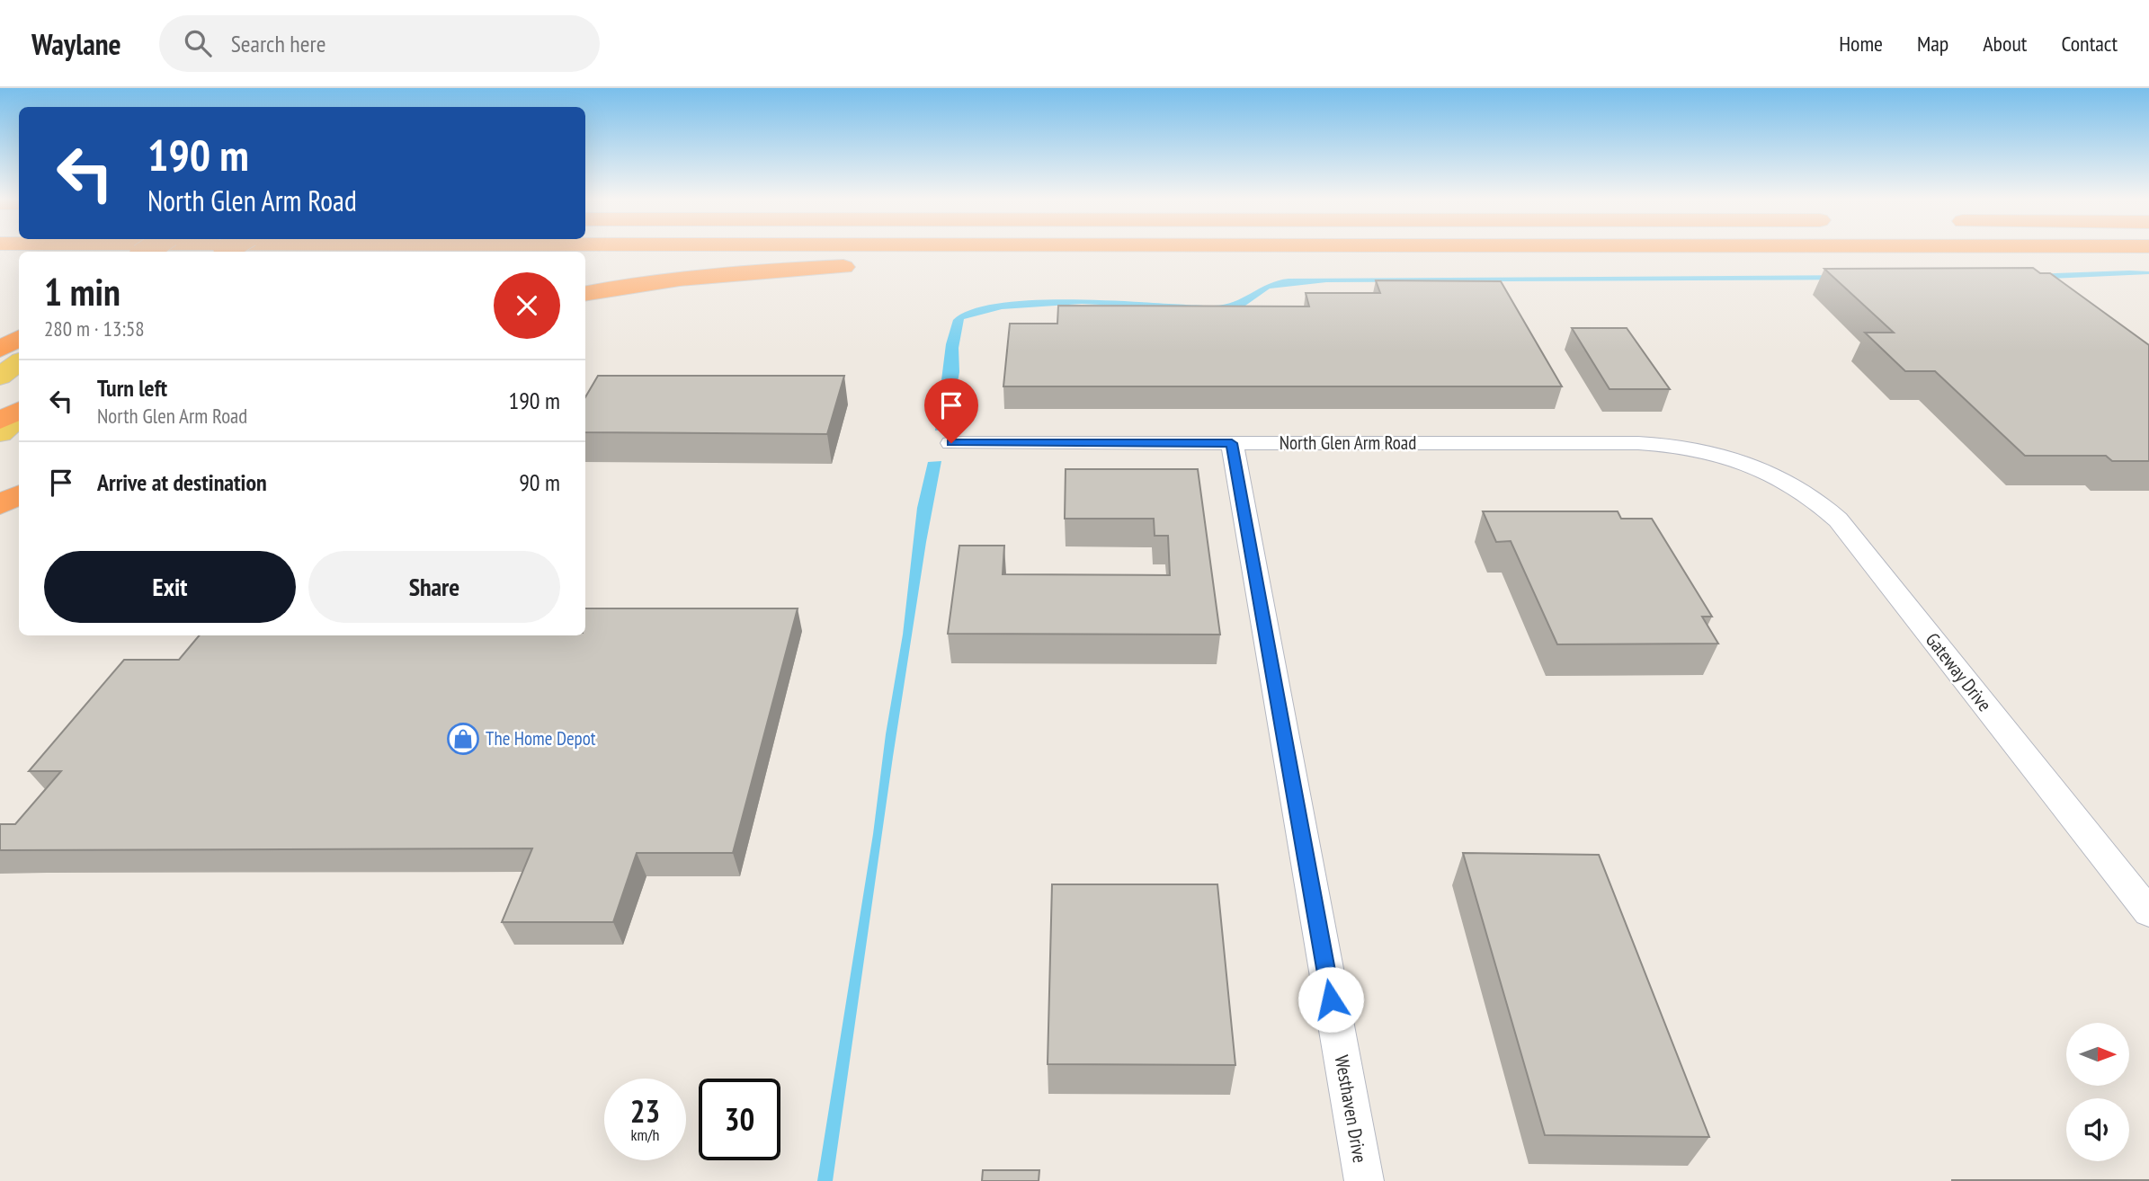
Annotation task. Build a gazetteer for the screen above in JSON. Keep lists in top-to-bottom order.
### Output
{
  "streets": {
    "street": ["North Glen Arm Road", "Gateway Drive", "Westhaven Drive"]
  },
  "crossings": [
    ["North Glen Arm Road", "Gateway Drive"],
    ["North Glen Arm Road", "Westhaven Drive"]
  ],
  "places": {
    "shop": ["The Home Depot"]
  },
  "north": "right",
  "page": {
    "header": "Waylane",
    "search": "Search here",
    "nav": [
      "Home",
      "Map",
      "About",
      "Contact"
    ],
    "turn": ["190 m", "North Glen Arm Road"],
    "heading": ["1 min", "280 m · 13:58"],
    "list": [
      {
        "name": "Turn left",
        "note": "North Glen Arm Road",
        "value": "190 m"
      },
      {
        "name": "Arrive at destination",
        "value": "90 m"
      }
    ],
    "buttons": ["Exit", "Share"],
    "speed": "23 km/h",
    "limit": "30"
  }
}
